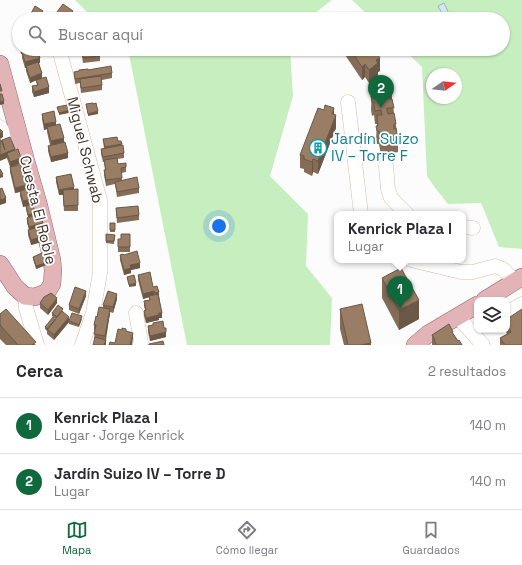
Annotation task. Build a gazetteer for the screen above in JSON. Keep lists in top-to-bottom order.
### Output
{
  "streets": {
    "main road": ["Cuesta El Roble"],
    "street": ["Miguel Schwab"]
  },
  "places": {
    "building": ["Jardín Suizo IV – Torre F"]
  },
  "north": "right",
  "page": {
    "search": "Buscar aquí",
    "pins": ["2", "1"],
    "popup": ["Kenrick Plaza I", "Lugar"],
    "heading": ["Cerca", "2 resultados"],
    "list": [
      {
        "mark": "1",
        "name": "Kenrick Plaza I",
        "note": "Lugar · Jorge Kenrick",
        "value": "140 m"
      },
      {
        "mark": "2",
        "name": "Jardín Suizo IV – Torre D",
        "note": "Lugar",
        "value": "140 m"
      }
    ],
    "nav": ["Mapa", "Cómo llegar", "Guardados"]
  }
}
